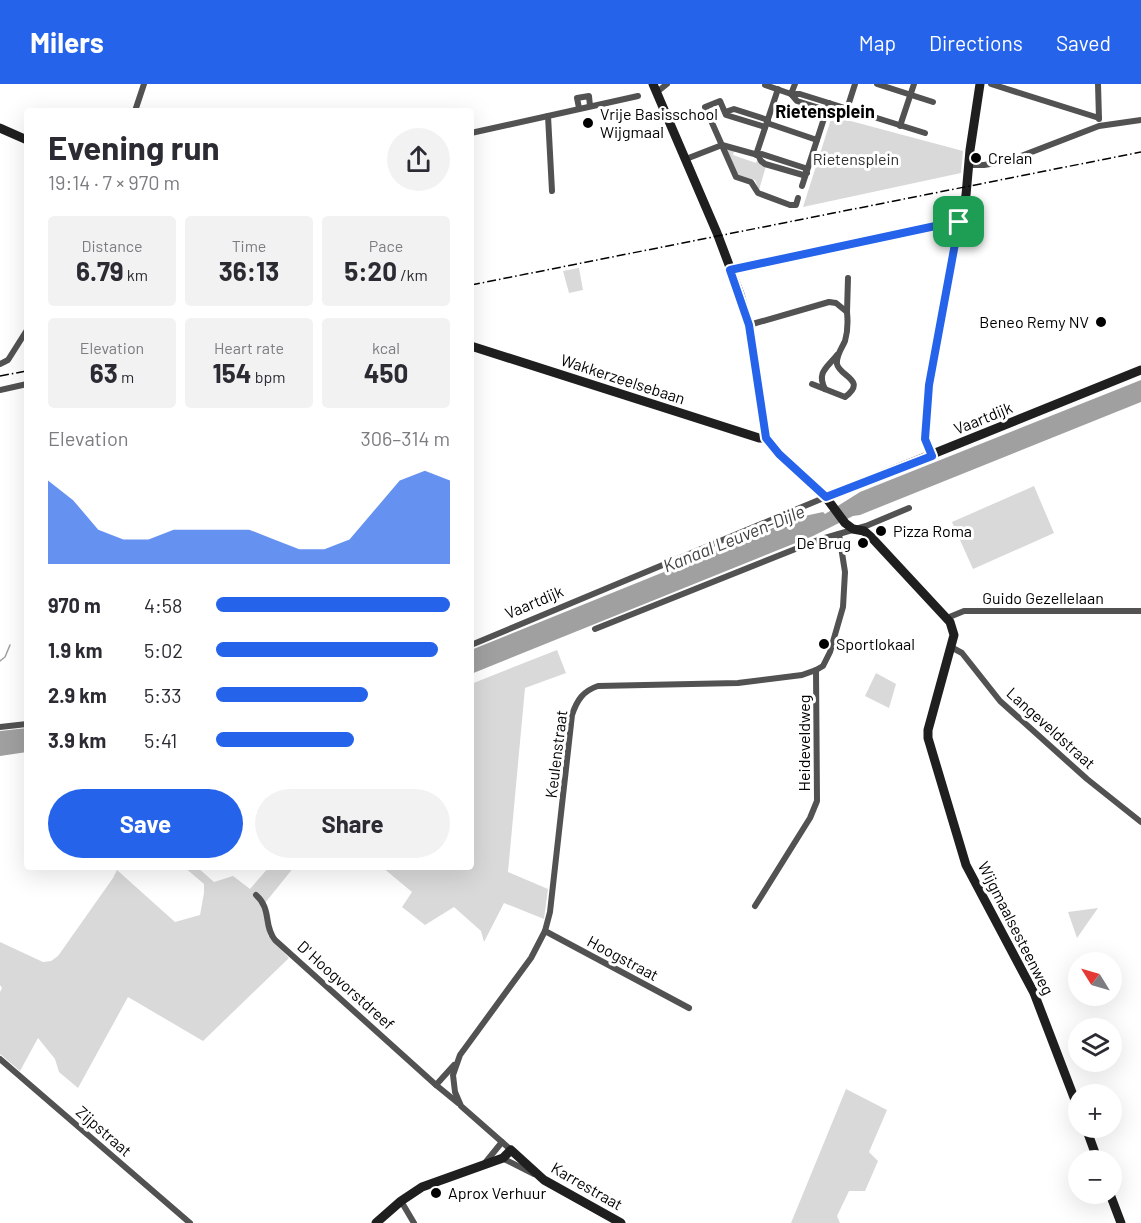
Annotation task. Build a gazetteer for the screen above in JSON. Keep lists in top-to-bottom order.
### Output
{
  "streets": {
    "street": [
      "Wakkerzeelsebaan",
      "Vaartdijk",
      "Guido Gezellelaan",
      "Langeveldstraat",
      "Heideveldweg",
      "Keulenstraat",
      "Wijgmaalsesteenweg",
      "Hoogstraat",
      "D' Hoogvorstdreef",
      "Zijpstraat",
      "Karrestraat"
    ]
  },
  "crossings": [
    ["Guido Gezellelaan", "Wijgmaalsesteenweg"],
    ["Langeveldstraat", "Wijgmaalsesteenweg"],
    ["Heideveldweg", "Keulenstraat"],
    ["Keulenstraat", "Hoogstraat"],
    ["Keulenstraat", "D' Hoogvorstdreef"]
  ],
  "districts": ["Rietensplein"],
  "water": ["Kanaal Leuven-Dijle"],
  "parks": ["Rietensplein"],
  "places": [
    "Vrije Basisschool Wijgmaal",
    "Crelan",
    "Beneo Remy NV",
    "Pizza Roma",
    "De Brug",
    "Sportlokaal",
    "Aprox Verhuur"
  ],
  "north": "top left",
  "page": {
    "header": "Milers",
    "nav": ["Map", "Directions", "Saved"],
    "heading": ["Evening run", "19:14 · 7 × 970 m"],
    "stats": [
      ["Distance", "6.79 km"],
      ["Time", "36:13"],
      ["Pace", "5:20 /km"],
      ["Elevation", "63 m"],
      ["Heart rate", "154 bpm"],
      ["kcal", "450"]
    ],
    "chart": ["Elevation", "306–314 m"],
    "list": [
      {
        "name": "970 m",
        "note": "4:58"
      },
      {
        "name": "1.9 km",
        "note": "5:02"
      },
      {
        "name": "2.9 km",
        "note": "5:33"
      },
      {
        "name": "3.9 km",
        "note": "5:41"
      }
    ],
    "buttons": ["Save", "Share"],
    "map_buttons": ["+", "−"]
  }
}
